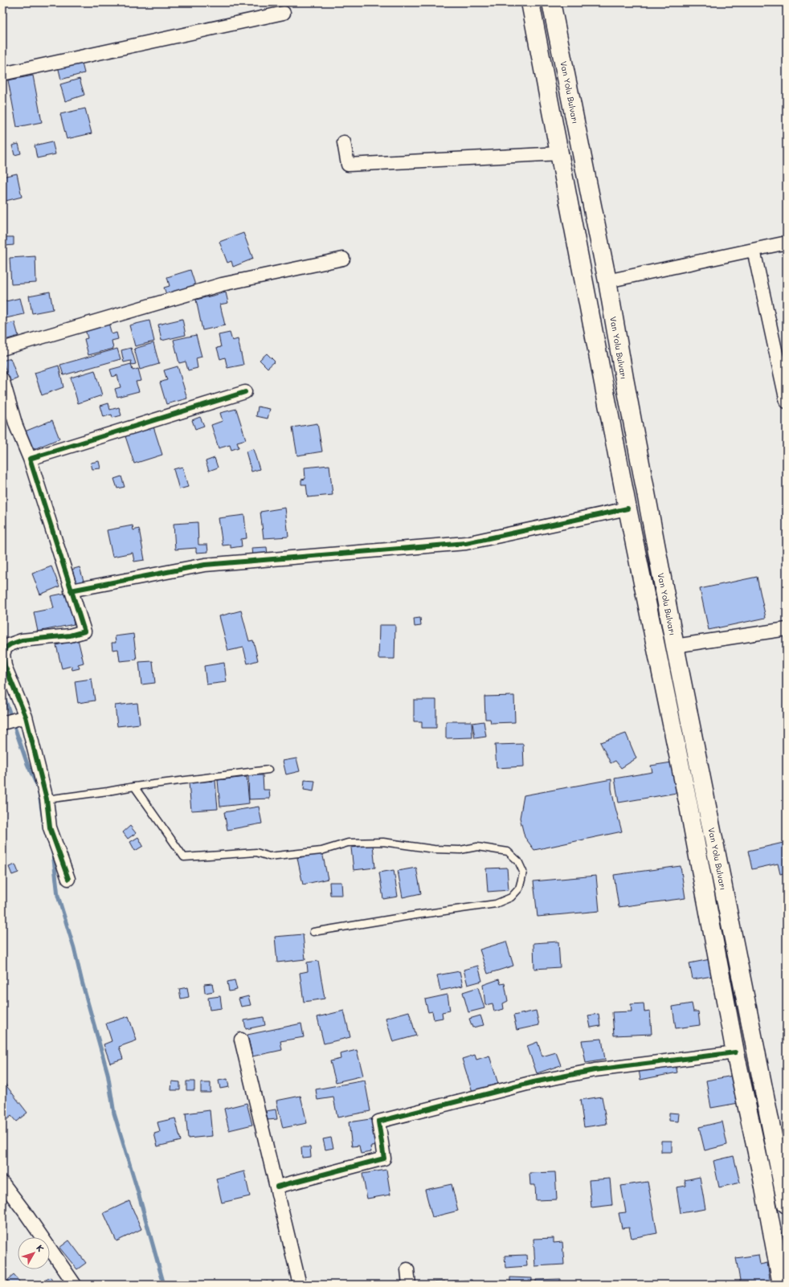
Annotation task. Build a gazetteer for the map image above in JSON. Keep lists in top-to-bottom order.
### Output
{
  "streets": {
    "main road": ["Van Yolu Bulvarı"]
  },
  "north": "top right"
}
